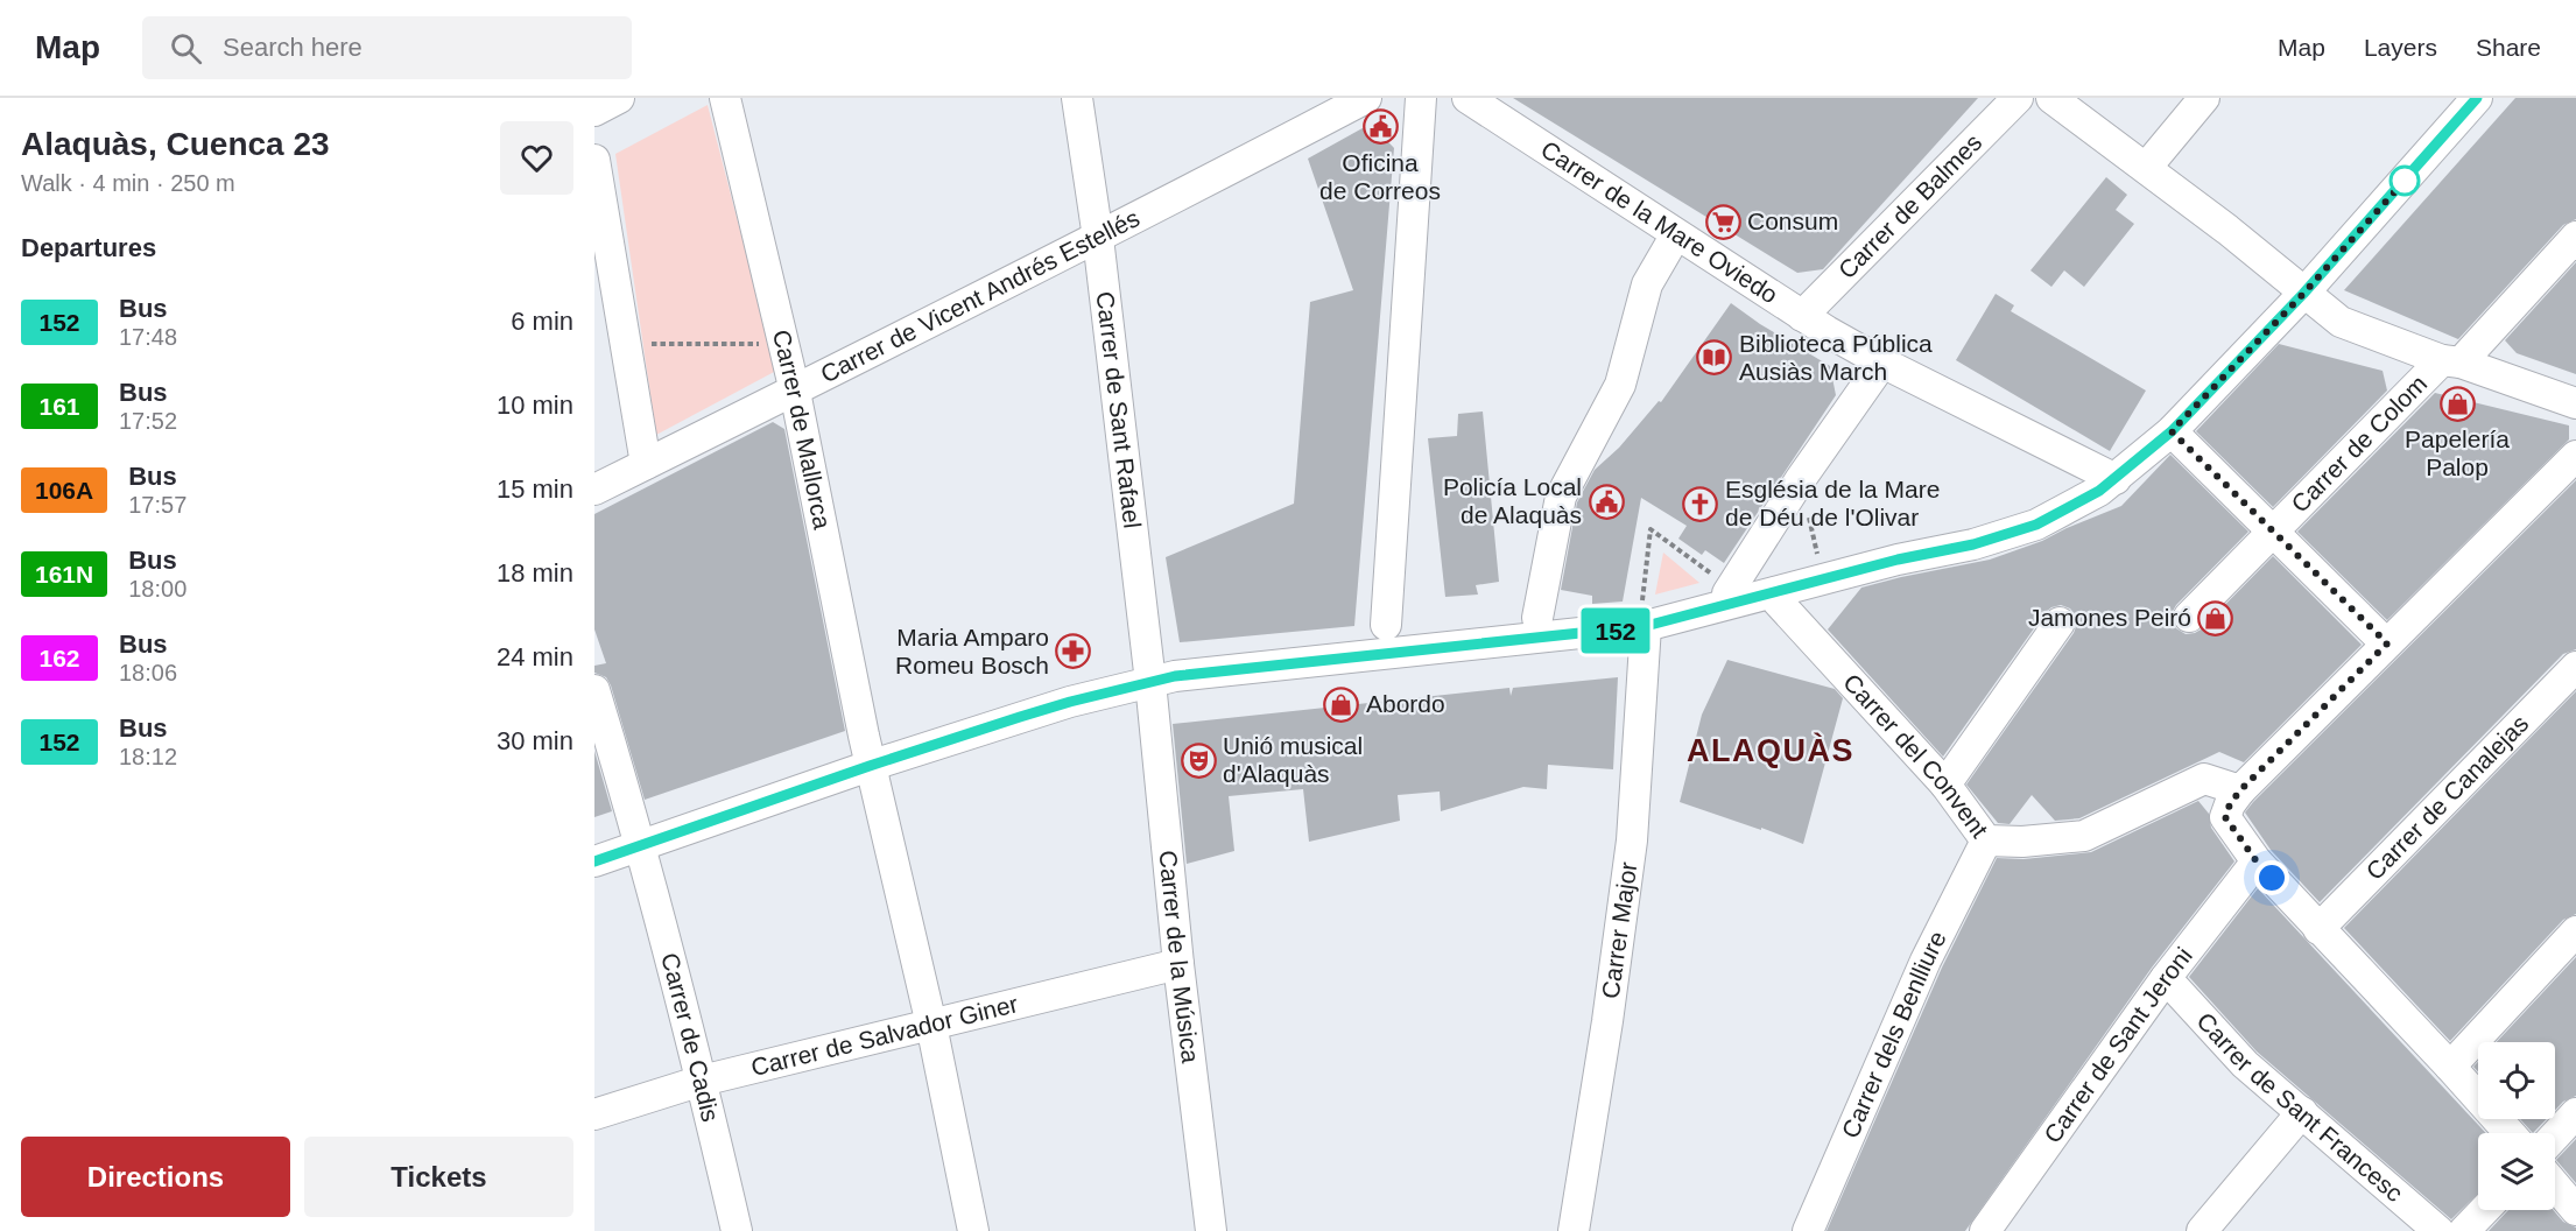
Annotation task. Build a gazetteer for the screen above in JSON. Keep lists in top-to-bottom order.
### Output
{
  "streets": {
    "street": [
      "Carrer de Balmes",
      "Carrer de la Mare Oviedo",
      "Carrer de Vicent Andrés Estellés",
      "Carrer de Sant Rafael",
      "Carrer de Mallorca",
      "Carrer de Colom",
      "Carrer del Convent",
      "Carrer de Canalejas",
      "Carrer Major",
      "Carrer de la Música",
      "Carrer dels Benlliure",
      "Carrer de Salvador Giner",
      "Carrer de Cadis",
      "Carrer de Sant Jeroni",
      "Carrer de Sant Francesc"
    ]
  },
  "crossings": [
    ["Carrer de Balmes", "Carrer de la Mare Oviedo"],
    ["Carrer de Vicent Andrés Estellés", "Carrer de Sant Rafael"],
    ["Carrer de Vicent Andrés Estellés", "Carrer de Mallorca"],
    ["Carrer de Sant Rafael", "Carrer de la Música"],
    ["Carrer de Mallorca", "Carrer de Salvador Giner"],
    ["Carrer del Convent", "Carrer dels Benlliure"],
    ["Carrer de la Música", "Carrer de Salvador Giner"],
    ["Carrer de Salvador Giner", "Carrer de Cadis"],
    ["Carrer de Sant Jeroni", "Carrer de Sant Francesc"]
  ],
  "districts": ["ALAQUÀS"],
  "places": {
    "public building": ["Oficina de Correos", "Policía Local de Alaquàs"],
    "supermarket": ["Consum"],
    "library": ["Biblioteca Pública Ausiàs March"],
    "shop": ["Papelería Palop", "Jamones Peiró", "Abordo"],
    "church": ["Església de la Mare de Déu de l'Olivar"],
    "pharmacy": ["Maria Amparo Romeu Bosch"],
    "theatre": ["Unió musical d'Alaquàs"]
  },
  "lines": ["bus line 152"],
  "page": {
    "header": "Map",
    "search": "Search here",
    "nav": ["Map", "Layers", "Share"],
    "heading": [
      ["Alaquàs, Cuenca 23", "Walk · 4 min · 250 m"],
      "Departures"
    ],
    "on_map": "152",
    "list": [
      {
        "mark": "152",
        "name": "Bus",
        "note": "17:48",
        "value": "6 min"
      },
      {
        "mark": "161",
        "name": "Bus",
        "note": "17:52",
        "value": "10 min"
      },
      {
        "mark": "106A",
        "name": "Bus",
        "note": "17:57",
        "value": "15 min"
      },
      {
        "mark": "161N",
        "name": "Bus",
        "note": "18:00",
        "value": "18 min"
      },
      {
        "mark": "162",
        "name": "Bus",
        "note": "18:06",
        "value": "24 min"
      },
      {
        "mark": "152",
        "name": "Bus",
        "note": "18:12",
        "value": "30 min"
      }
    ],
    "buttons": ["Directions", "Tickets"]
  }
}
